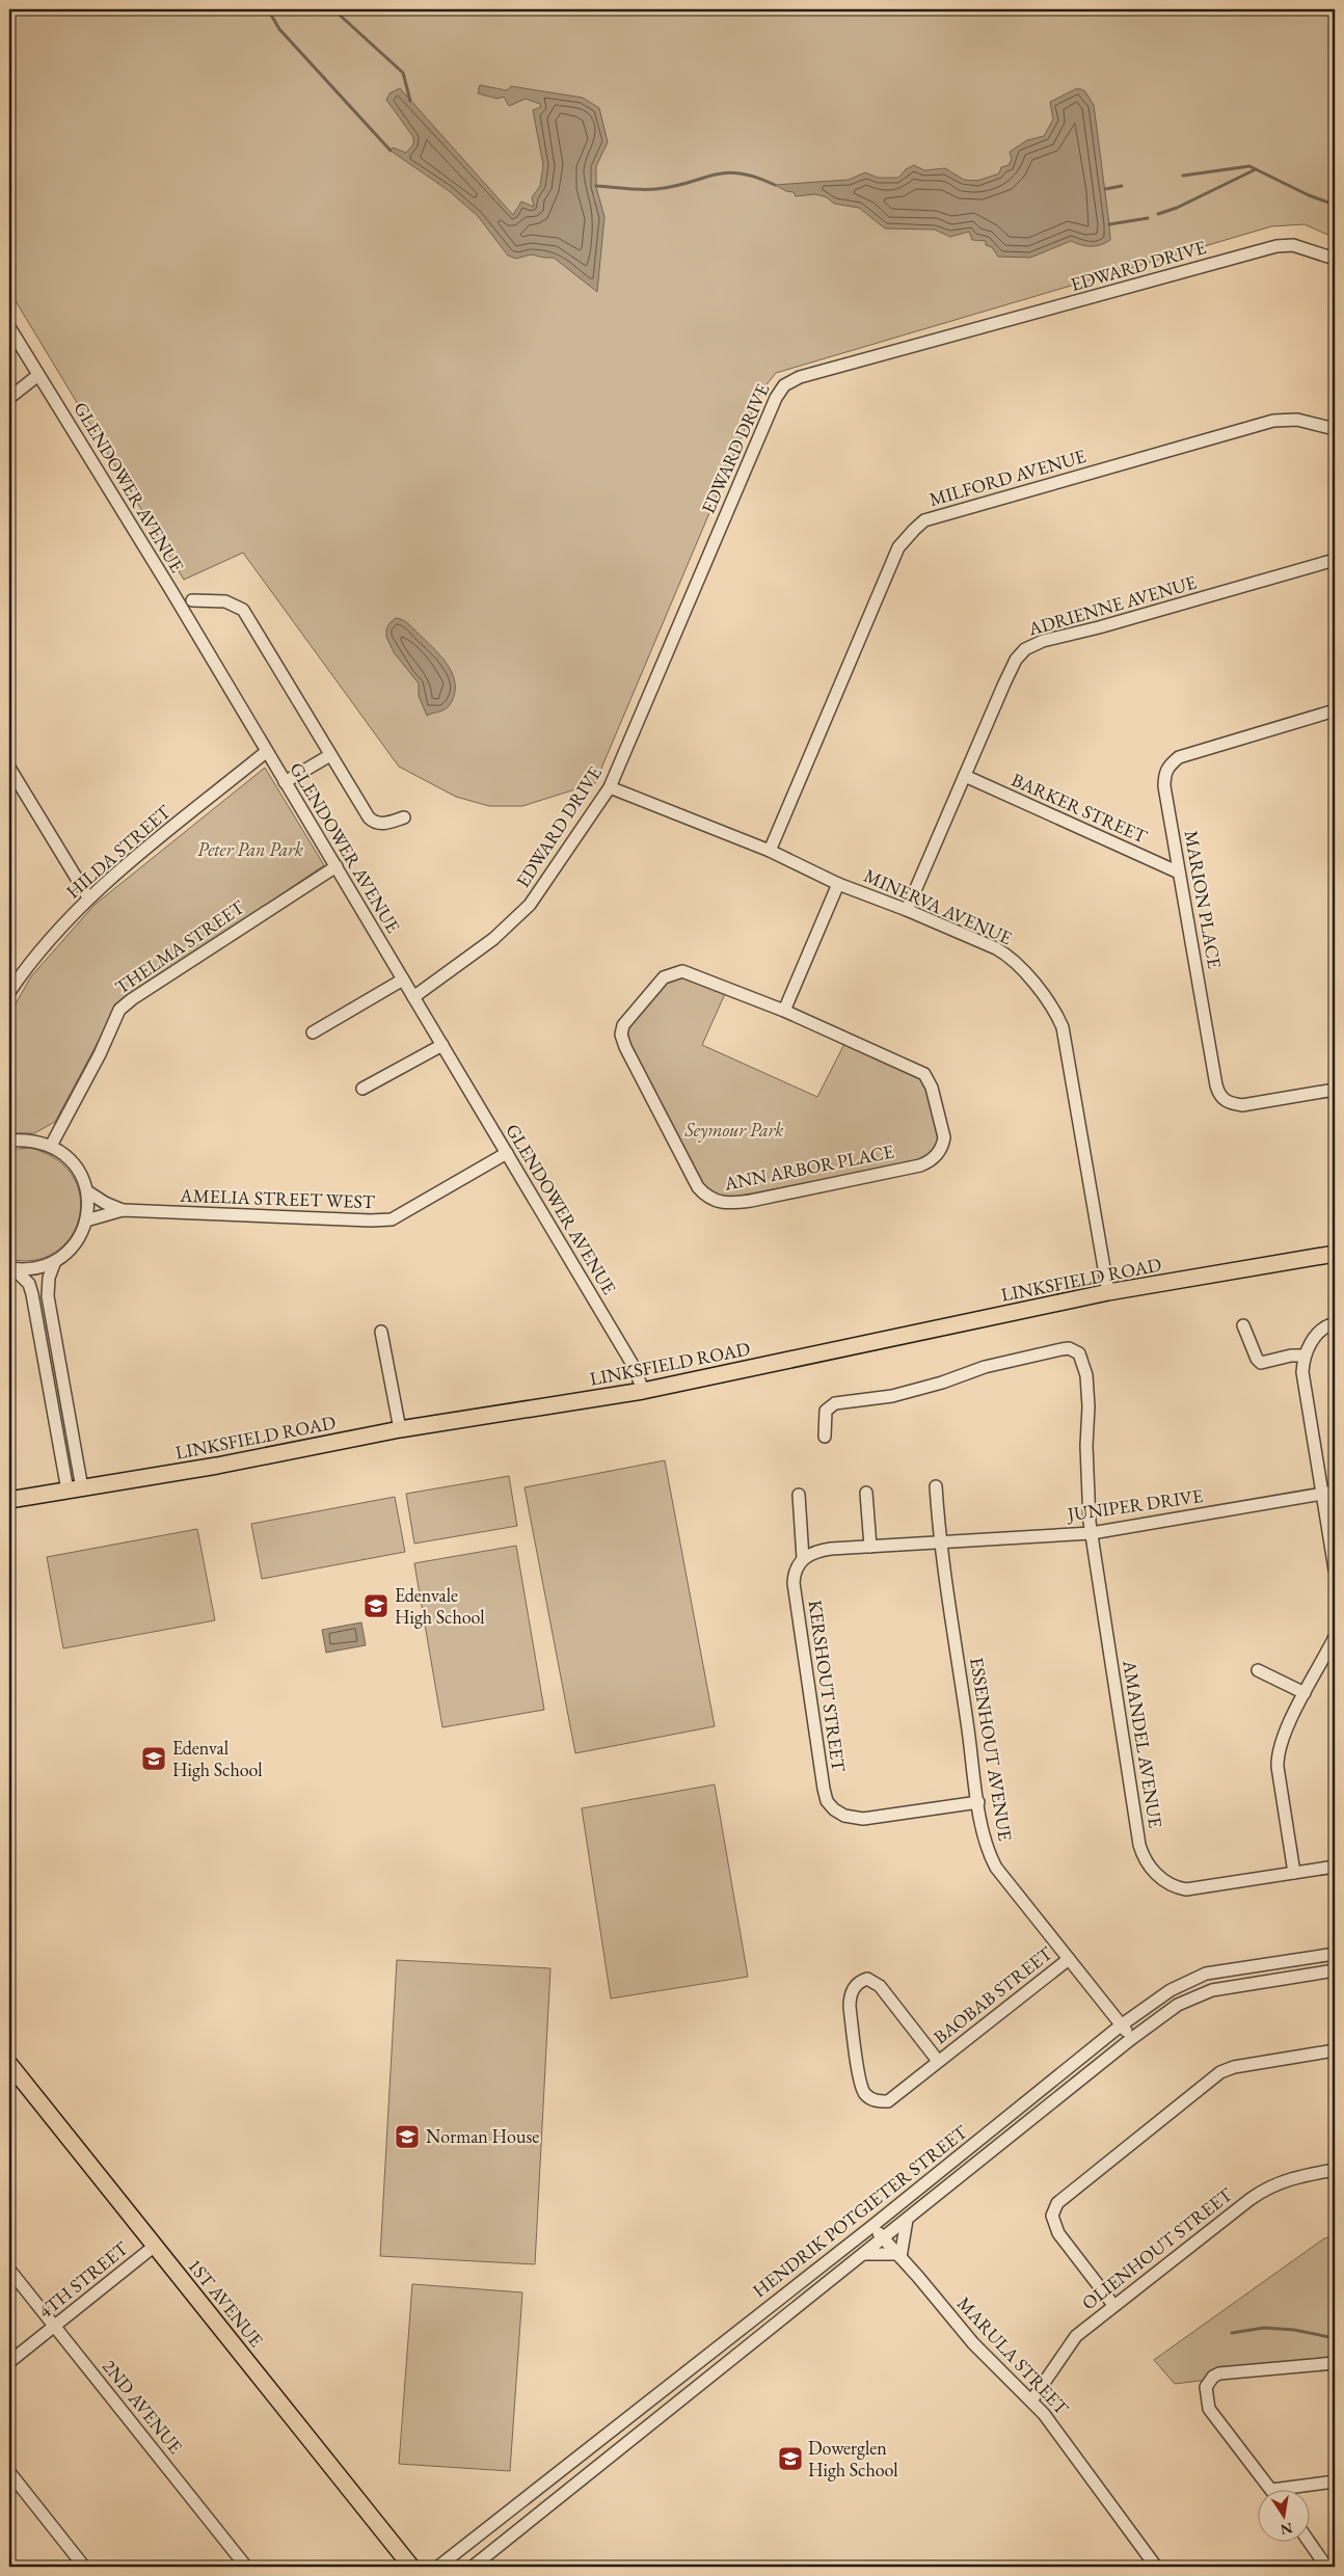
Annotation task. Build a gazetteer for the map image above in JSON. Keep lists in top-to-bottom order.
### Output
{
  "streets": {
    "main road": ["LINKSFIELD ROAD", "1ST AVENUE"],
    "street": [
      "EDWARD DRIVE",
      "MILFORD AVENUE",
      "GLENDOWER AVENUE",
      "ADRIENNE AVENUE",
      "BARKER STREET",
      "HILDA STREET",
      "MARION PLACE",
      "MINERVA AVENUE",
      "THELMA STREET",
      "ANN ARBOR PLACE",
      "AMELIA STREET WEST",
      "JUNIPER DRIVE",
      "KERSHOUT STREET",
      "AMANDEL AVENUE",
      "ESSENHOUT AVENUE",
      "BAOBAB STREET",
      "HENDRIK POTGIETER STREET",
      "OLIENHOUT STREET",
      "4TH STREET",
      "MARULA STREET",
      "2ND AVENUE"
    ]
  },
  "crossings": [
    ["EDWARD DRIVE", "GLENDOWER AVENUE"],
    ["EDWARD DRIVE", "MINERVA AVENUE"],
    ["MILFORD AVENUE", "MINERVA AVENUE"],
    ["GLENDOWER AVENUE", "HILDA STREET"],
    ["GLENDOWER AVENUE", "THELMA STREET"],
    ["GLENDOWER AVENUE", "AMELIA STREET WEST"],
    ["GLENDOWER AVENUE", "LINKSFIELD ROAD"],
    ["ADRIENNE AVENUE", "BARKER STREET"],
    ["ADRIENNE AVENUE", "MINERVA AVENUE"],
    ["BARKER STREET", "MARION PLACE"],
    ["MINERVA AVENUE", "LINKSFIELD ROAD"],
    ["JUNIPER DRIVE", "AMANDEL AVENUE"],
    ["JUNIPER DRIVE", "ESSENHOUT AVENUE"],
    ["KERSHOUT STREET", "ESSENHOUT AVENUE"],
    ["ESSENHOUT AVENUE", "BAOBAB STREET"],
    ["ESSENHOUT AVENUE", "HENDRIK POTGIETER STREET"],
    ["HENDRIK POTGIETER STREET", "MARULA STREET"],
    ["OLIENHOUT STREET", "MARULA STREET"],
    ["4TH STREET", "1ST AVENUE"],
    ["4TH STREET", "2ND AVENUE"]
  ],
  "parks": ["Peter Pan Park", "Seymour Park"],
  "places": {
    "school or university": [
      "Edenvale High School",
      "Edenval High School",
      "Norman House",
      "Dowerglen High School"
    ]
  },
  "north": "bottom"
}
